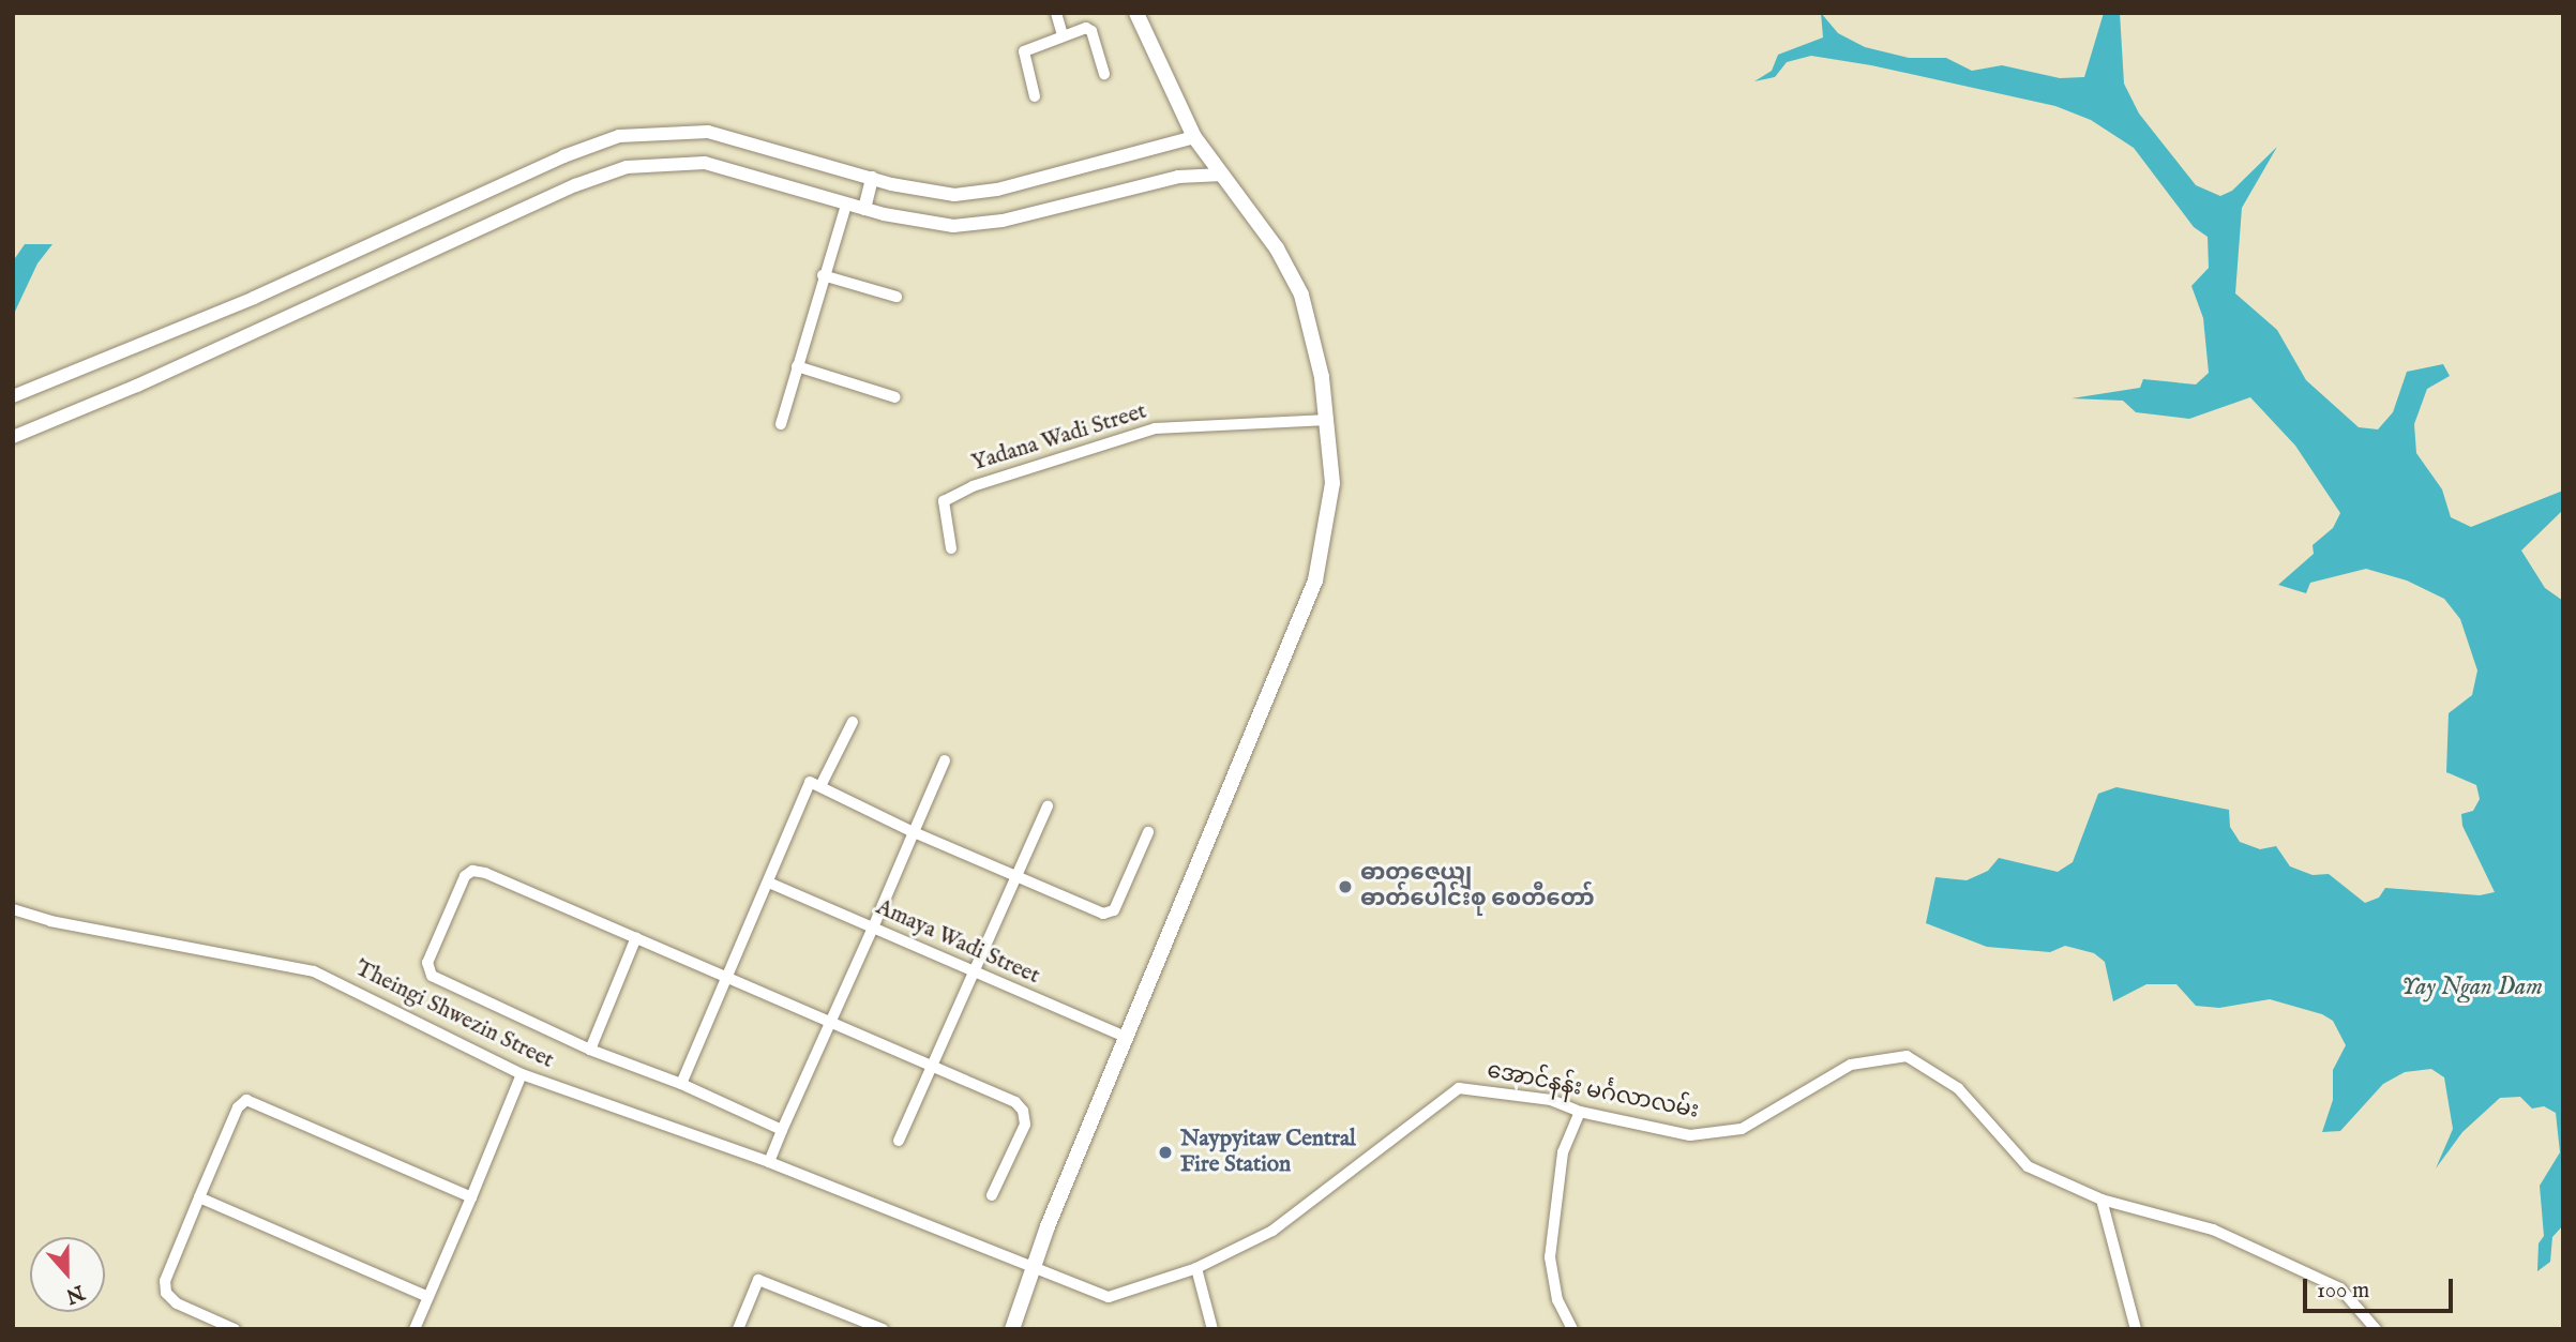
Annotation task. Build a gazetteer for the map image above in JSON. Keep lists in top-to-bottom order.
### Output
{
  "streets": {
    "street": [
      "Yadana Wadi Street",
      "Amaya Wadi Street",
      "Theingi Shwezin Street",
      "အောင်နန်း မင်္ဂလာလမ်း"
    ]
  },
  "crossings": [
    ["Theingi Shwezin Street", "အောင်နန်း မင်္ဂလာလမ်း"]
  ],
  "water": ["Yay Ngan Dam"],
  "places": ["ဓာတုဇေယျ ဓာတ်ပေါင်းစု စေတီတော်", "Naypyitaw Central Fire Station"],
  "scale_bar": "100 m",
  "north": "bottom"
}
